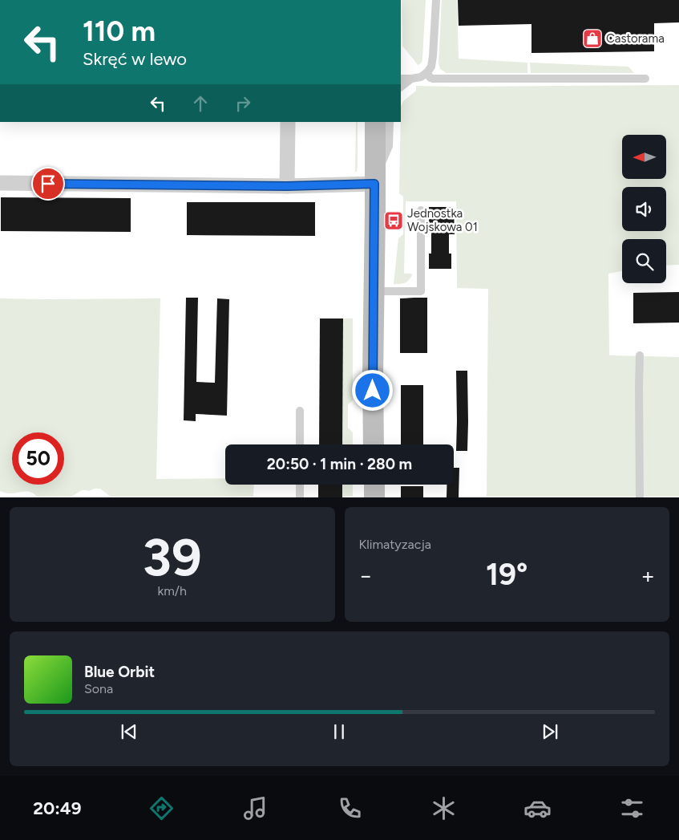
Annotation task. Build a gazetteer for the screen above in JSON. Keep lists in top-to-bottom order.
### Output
{
  "places": {
    "shop": ["Castorama"],
    "bus stop": ["Jednostka Wojskowa 01"]
  },
  "north": "left",
  "page": {
    "turn": ["110 m", "Skręć w lewo"],
    "limit": "50",
    "trip": "20:50 · 1 min · 280 m",
    "tile": [
      ["39", "km/h"],
      "Klimatyzacja"
    ],
    "heat": ["−", "19°", "+"],
    "song": ["Blue Orbit", "Sona"],
    "tabs": "20:49"
  }
}
